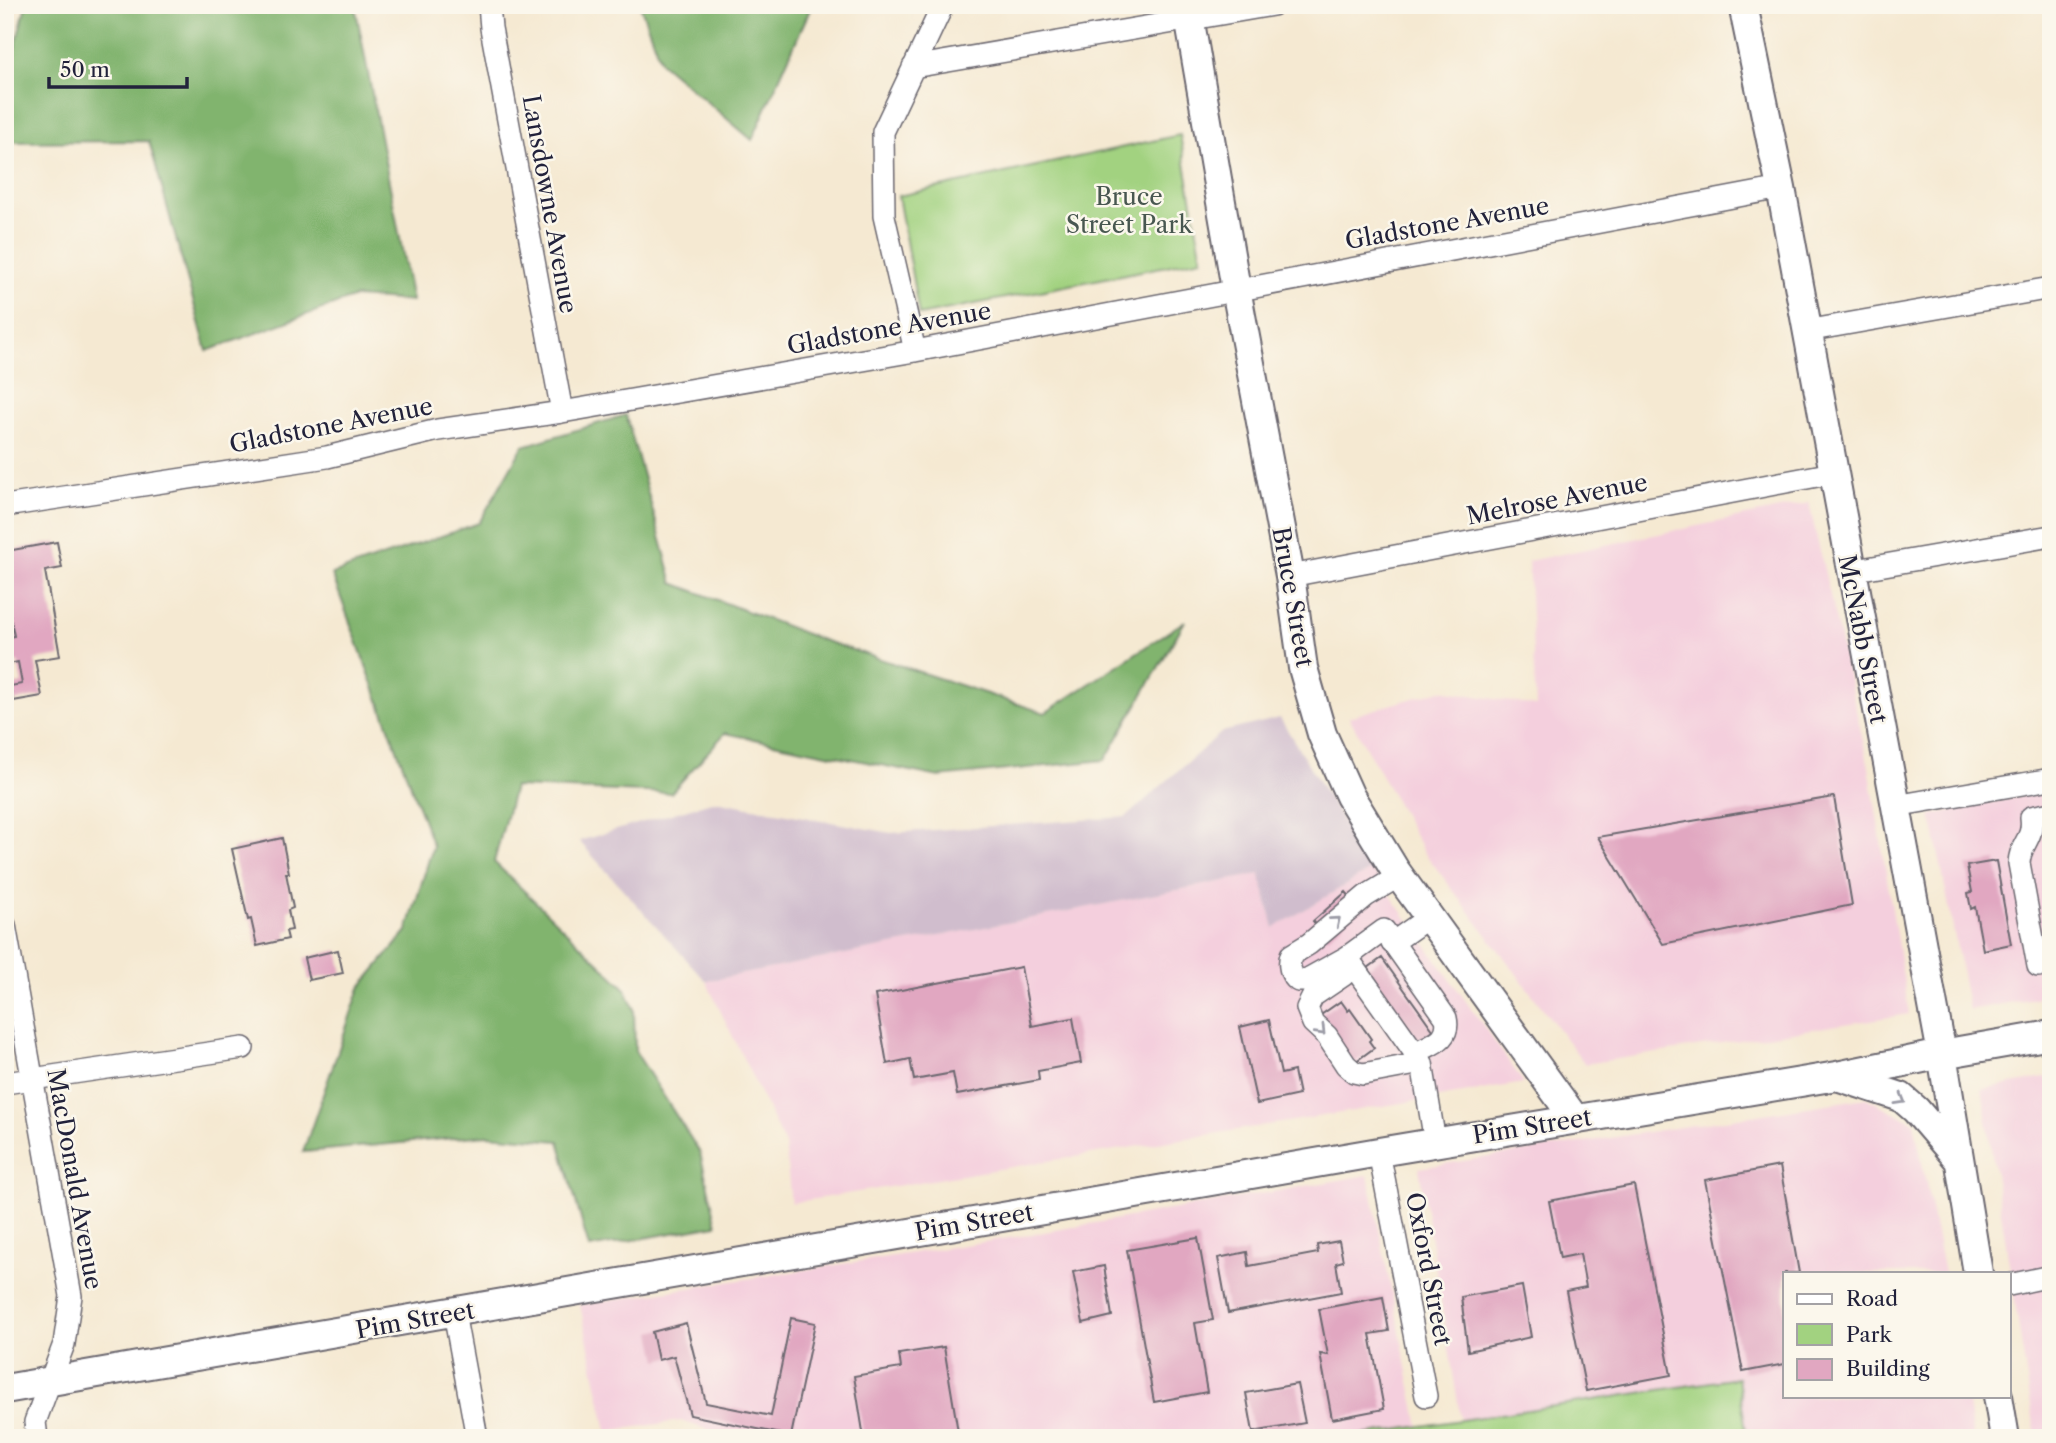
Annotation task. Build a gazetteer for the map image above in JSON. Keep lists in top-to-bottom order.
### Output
{
  "streets": {
    "main road": ["Bruce Street", "McNabb Street", "Pim Street"],
    "street": [
      "Lansdowne Avenue",
      "Gladstone Avenue",
      "Melrose Avenue",
      "MacDonald Avenue",
      "Oxford Street"
    ]
  },
  "crossings": [
    ["Lansdowne Avenue", "Gladstone Avenue"],
    ["Gladstone Avenue", "Bruce Street"],
    ["Gladstone Avenue", "McNabb Street"],
    ["Melrose Avenue", "Bruce Street"],
    ["Melrose Avenue", "McNabb Street"],
    ["Bruce Street", "Pim Street"],
    ["McNabb Street", "Pim Street"],
    ["Pim Street", "MacDonald Avenue"],
    ["Pim Street", "Oxford Street"]
  ],
  "parks": ["Bruce Street Park"],
  "legend": ["Road", "Park", "Building"],
  "scale_bar": "50 m"
}
